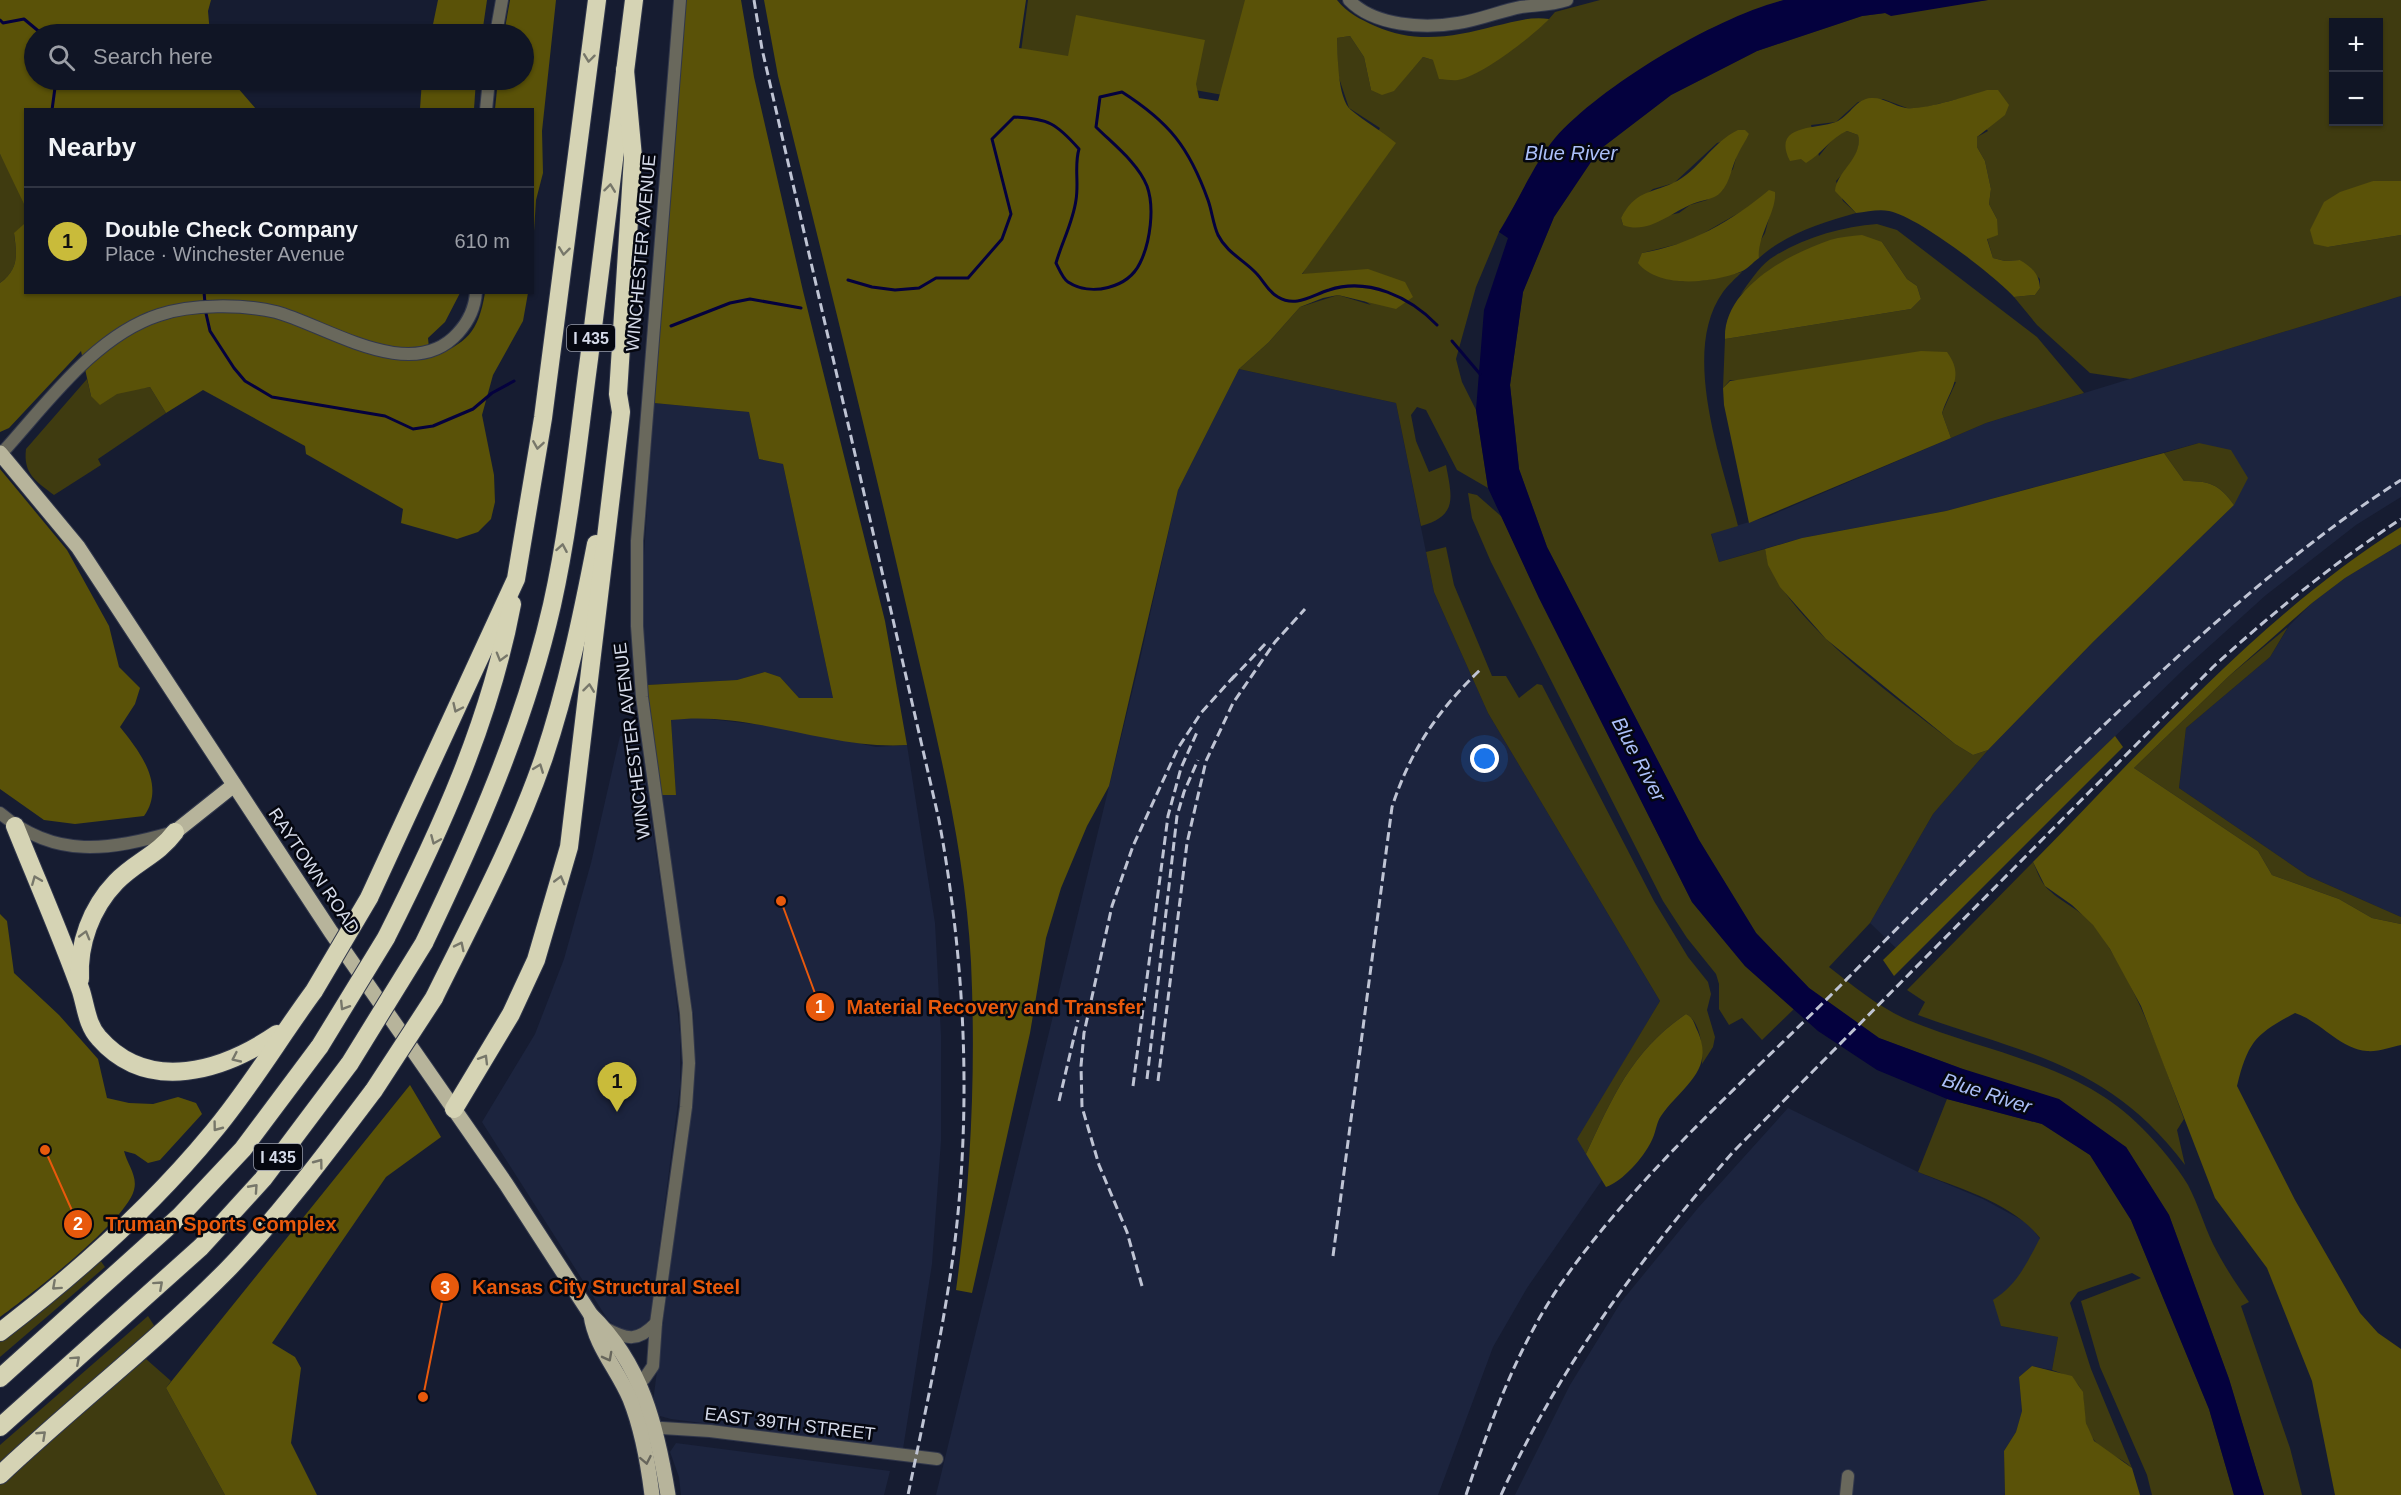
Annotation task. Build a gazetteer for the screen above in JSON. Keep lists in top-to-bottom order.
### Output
{
  "streets": {
    "highway": ["I 435"],
    "main road": ["RAYTOWN ROAD"],
    "street": ["WINCHESTER AVENUE", "EAST 39TH STREET"]
  },
  "crossings": [
    ["WINCHESTER AVENUE", "RAYTOWN ROAD"],
    ["RAYTOWN ROAD", "EAST 39TH STREET"]
  ],
  "water": ["Blue River"],
  "places": ["Material Recovery and Transfer", "Truman Sports Complex", "Kansas City Structural Steel"],
  "page": {
    "map_buttons": ["+", "−"],
    "search": "Search here",
    "heading": "Nearby",
    "list": [
      {
        "mark": "1",
        "name": "Double Check Company",
        "note": "Place · Winchester Avenue",
        "value": "610 m"
      }
    ],
    "pins": "1"
  }
}
